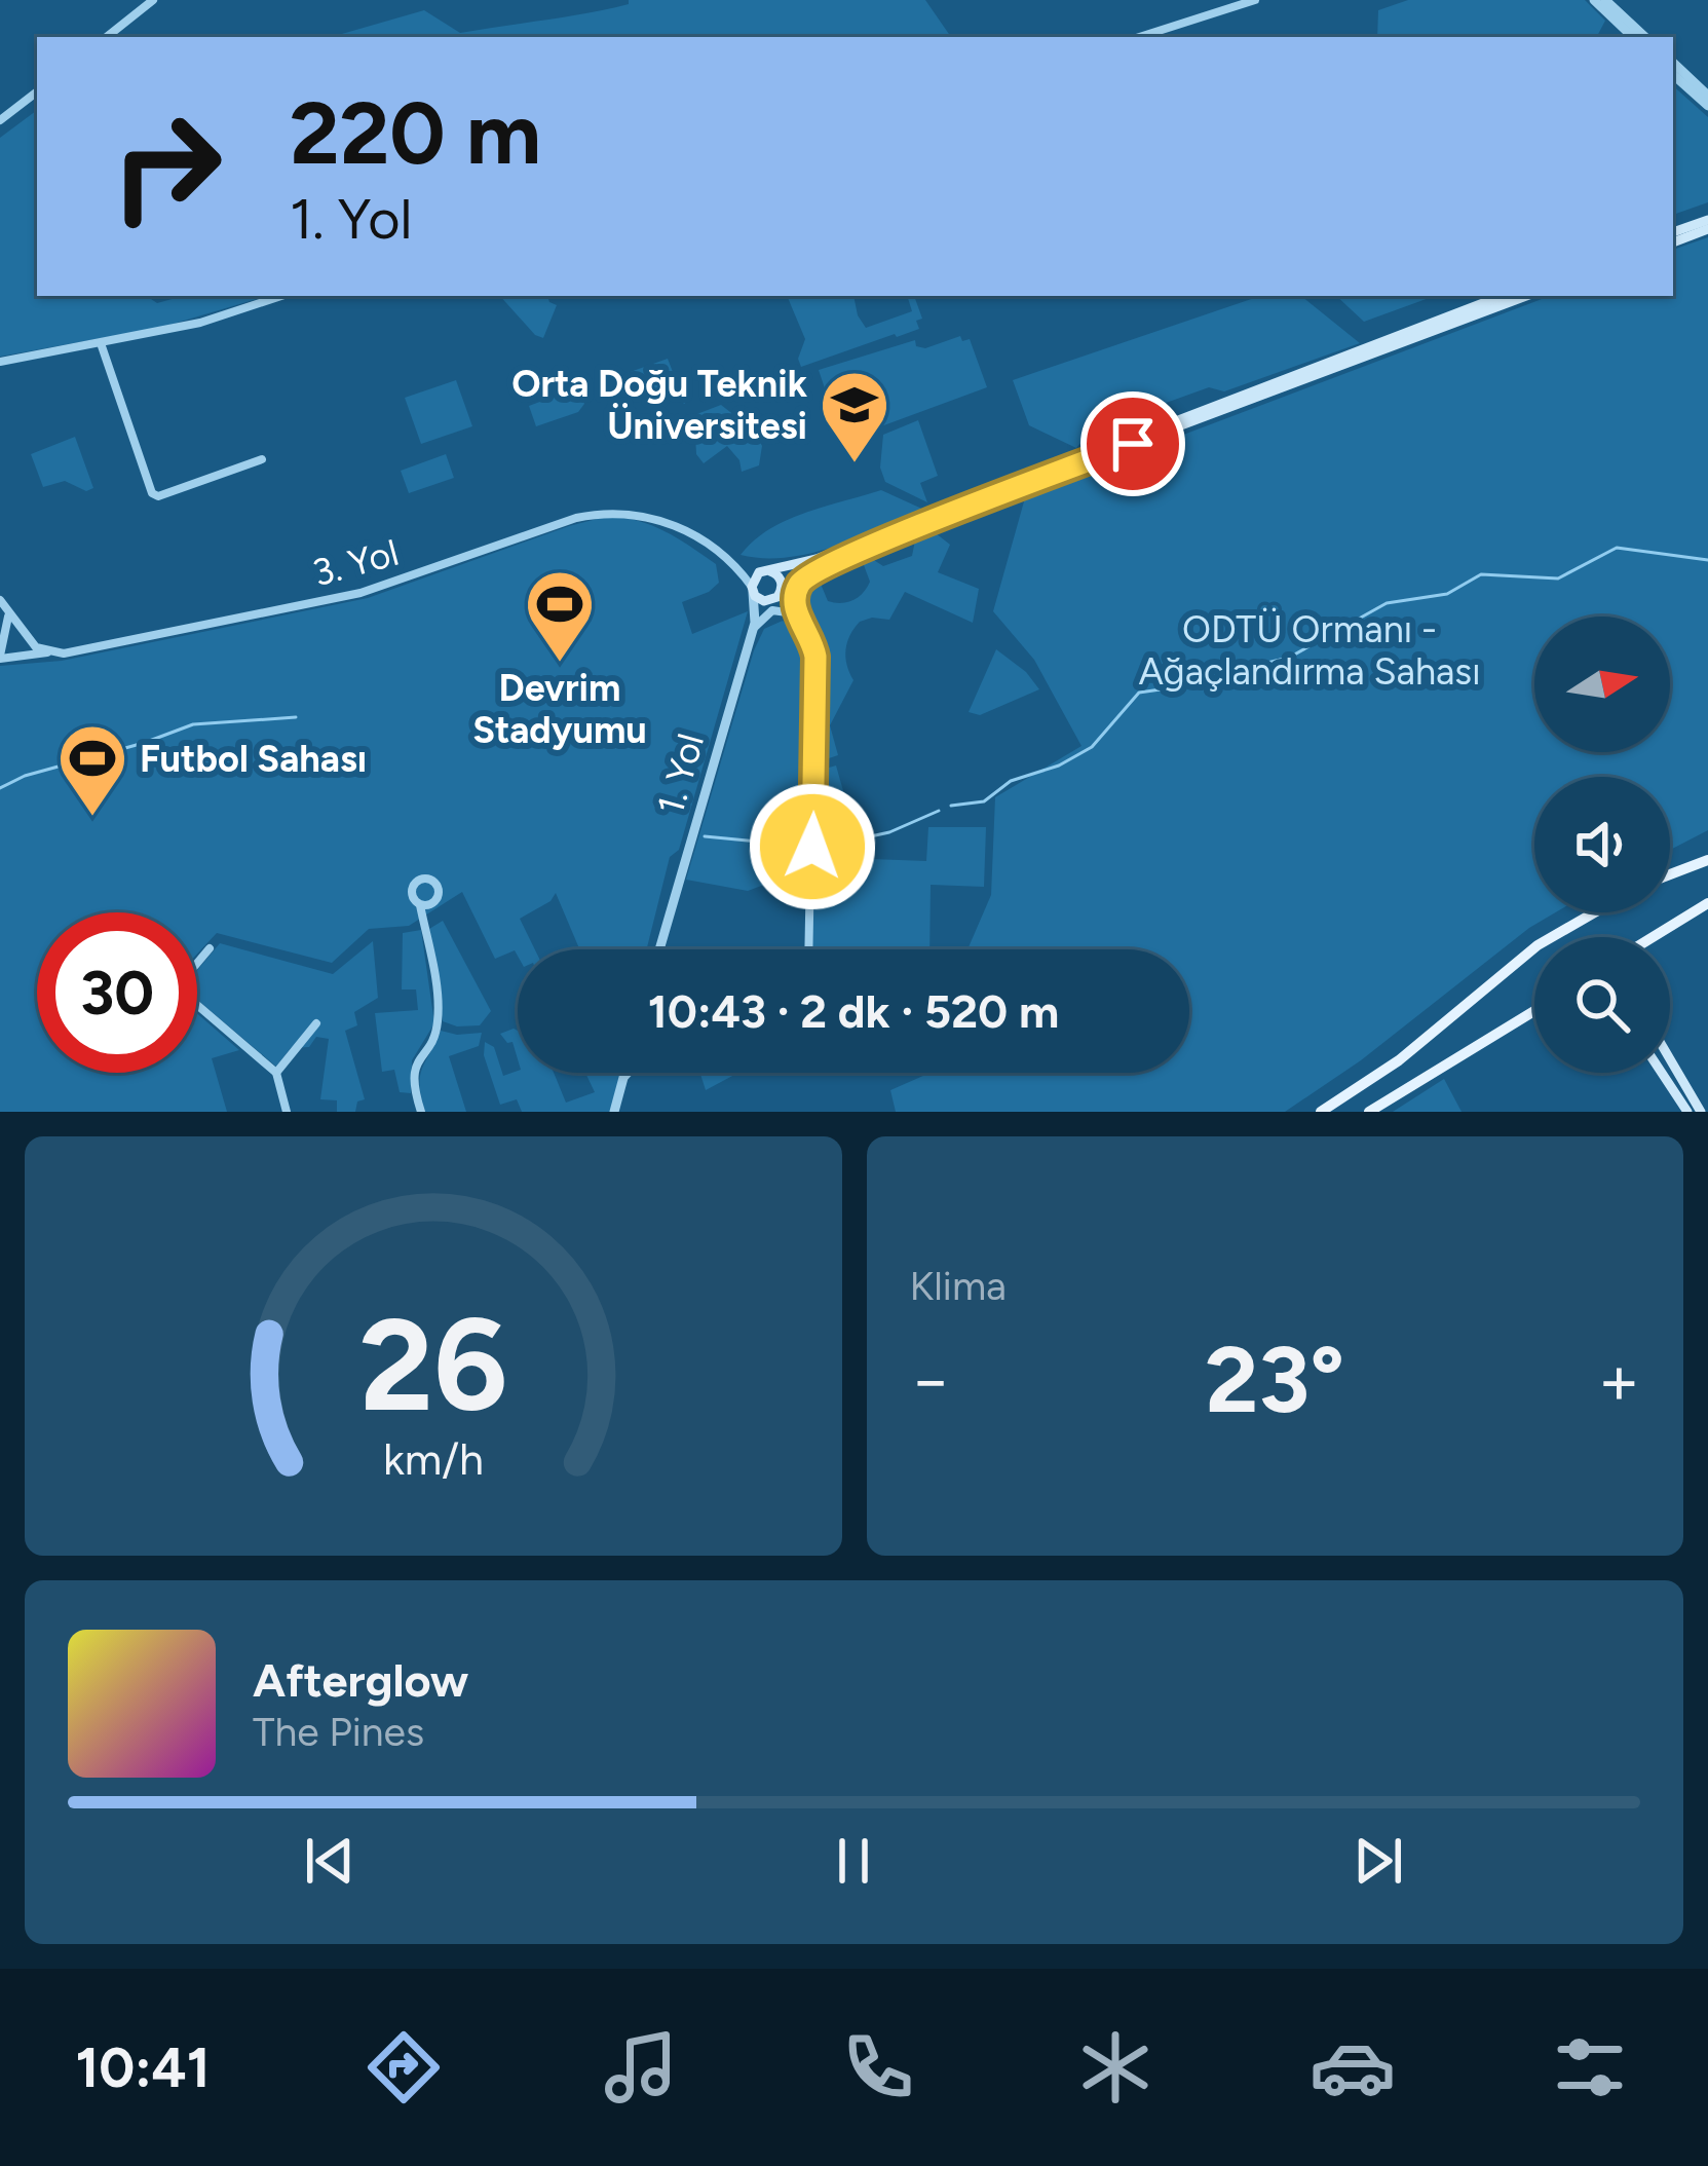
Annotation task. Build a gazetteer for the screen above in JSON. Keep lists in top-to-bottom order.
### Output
{
  "streets": {
    "street": ["3. Yol", "1. Yol"]
  },
  "crossings": [
    ["3. Yol", "1. Yol"]
  ],
  "parks": ["ODTÜ Ormanı - Ağaçlandırma Sahası"],
  "places": {
    "school or university": ["Orta Doğu Teknik Üniversitesi"],
    "sports": ["Devrim Stadyumu", "Futbol Sahası"]
  },
  "north": "right",
  "page": {
    "turn": ["220 m", "1. Yol"],
    "limit": "30",
    "trip": "10:43 · 2 dk · 520 m",
    "tile": "Klima",
    "heat": ["−", "23°", "+"],
    "song": ["Afterglow", "The Pines"],
    "tabs": "10:41",
    "gauge": ["26", "km/h"]
  }
}
